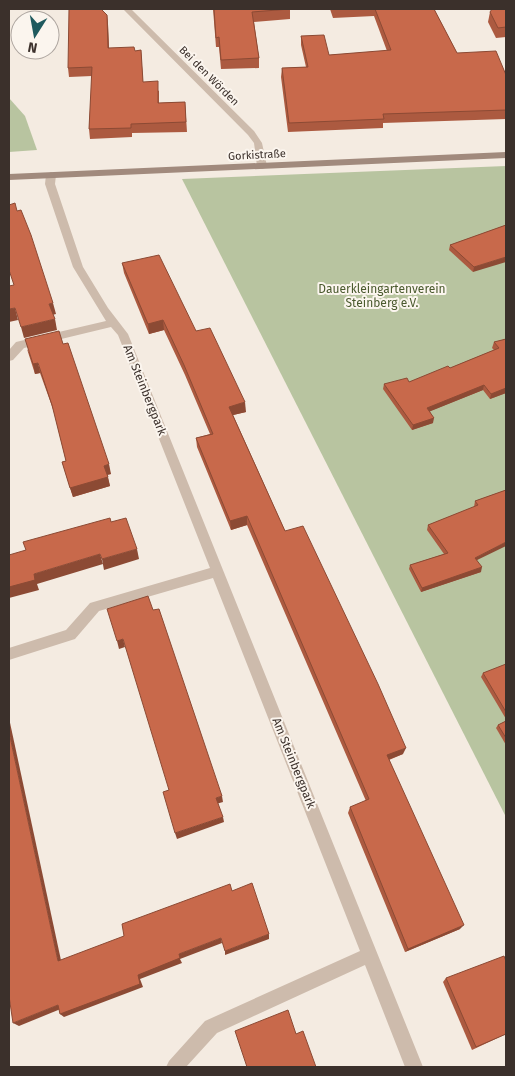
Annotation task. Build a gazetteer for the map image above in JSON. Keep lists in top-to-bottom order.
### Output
{
  "streets": {
    "main road": ["Gorkistraße"],
    "street": ["Bei den Wörden", "Am Steinbergpark"]
  },
  "crossings": [
    ["Bei den Wörden", "Gorkistraße"],
    ["Gorkistraße", "Am Steinbergpark"]
  ],
  "parks": ["Dauerkleingartenverein Steinberg e.V."],
  "north": "bottom"
}
